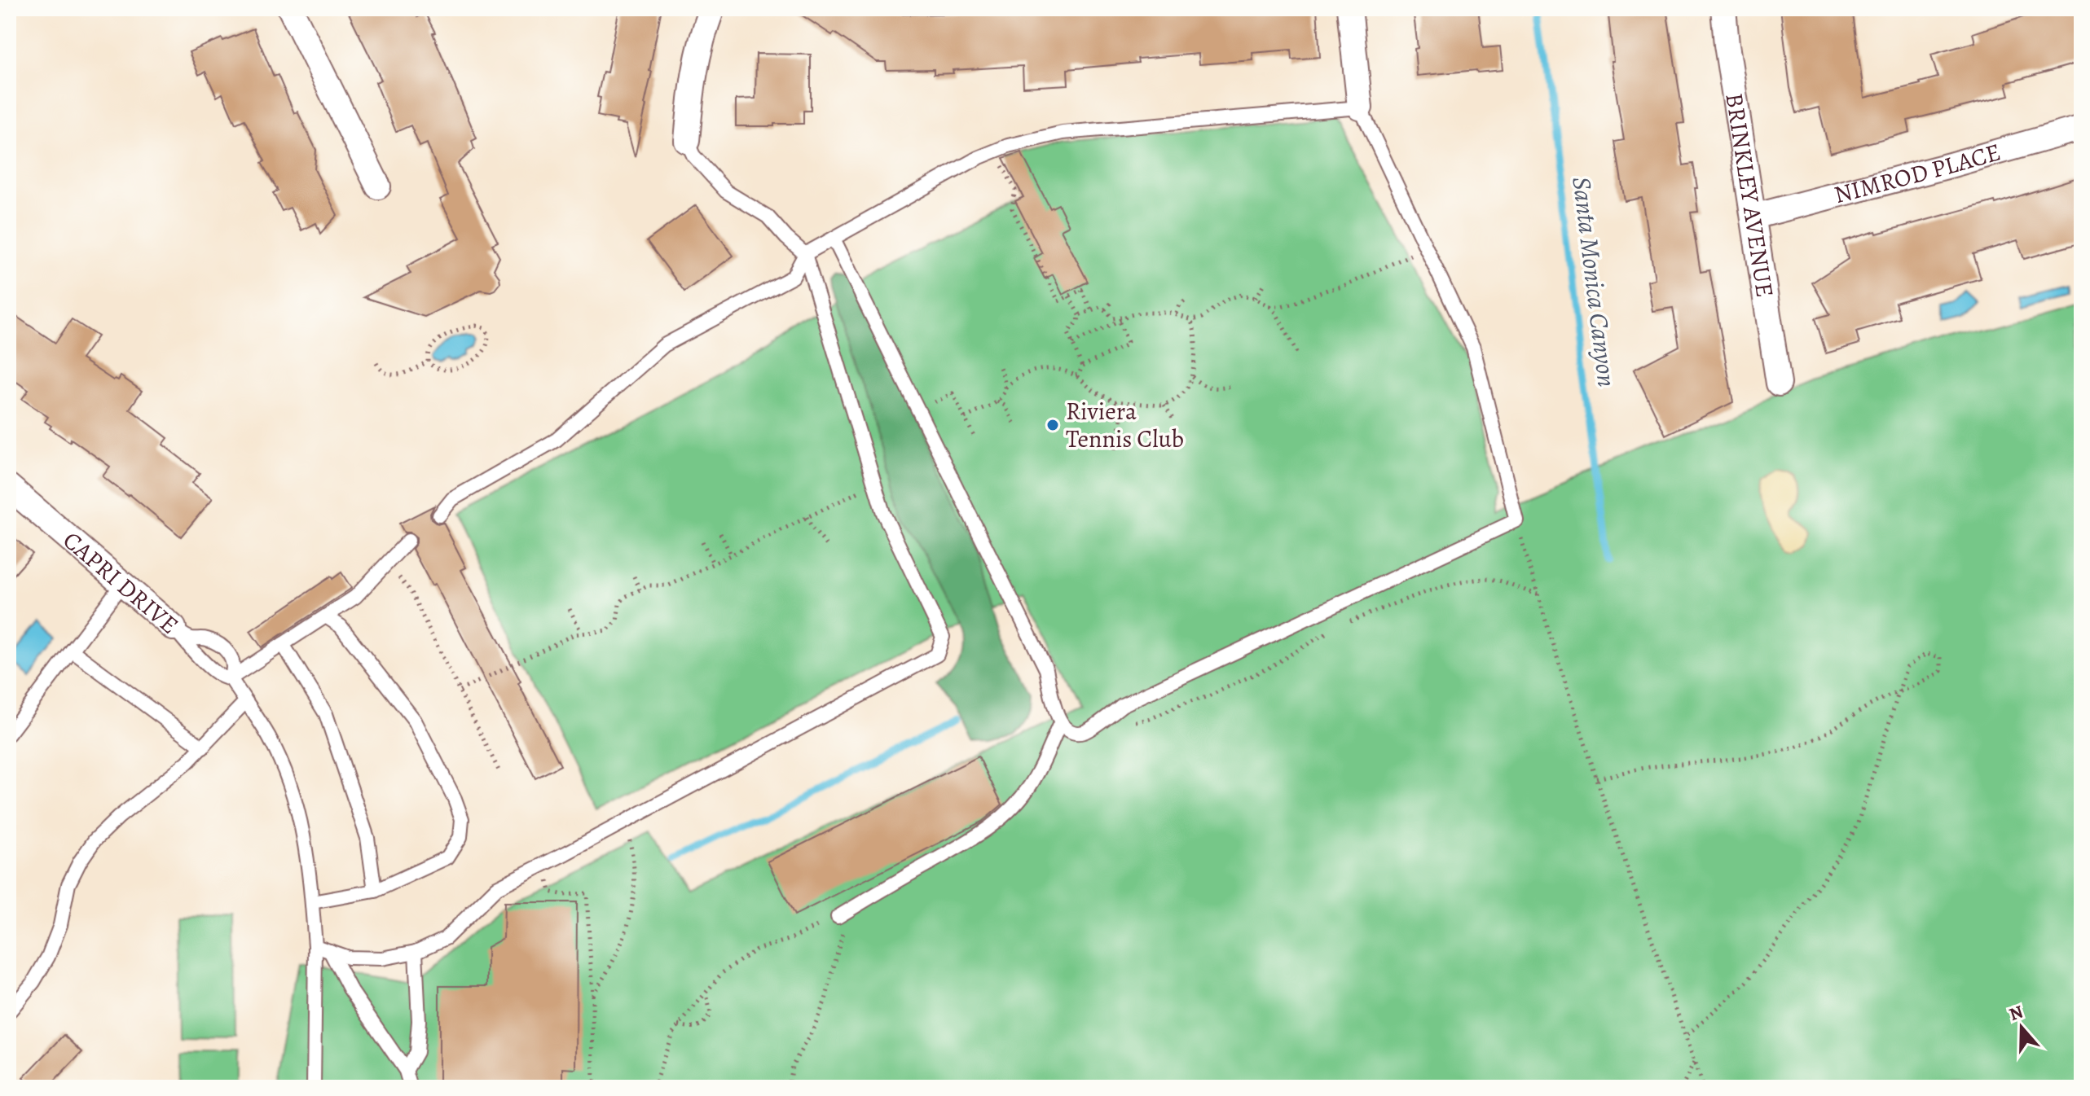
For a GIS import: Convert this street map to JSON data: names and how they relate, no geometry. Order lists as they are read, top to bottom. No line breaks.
{"streets":{"street":["NIMROD PLACE","BRINKLEY AVENUE","CAPRI DRIVE"]},"crossings":[["NIMROD PLACE","BRINKLEY AVENUE"]],"water":["Santa Monica Canyon"],"places":["Riviera Tennis Club"],"north":"top"}
